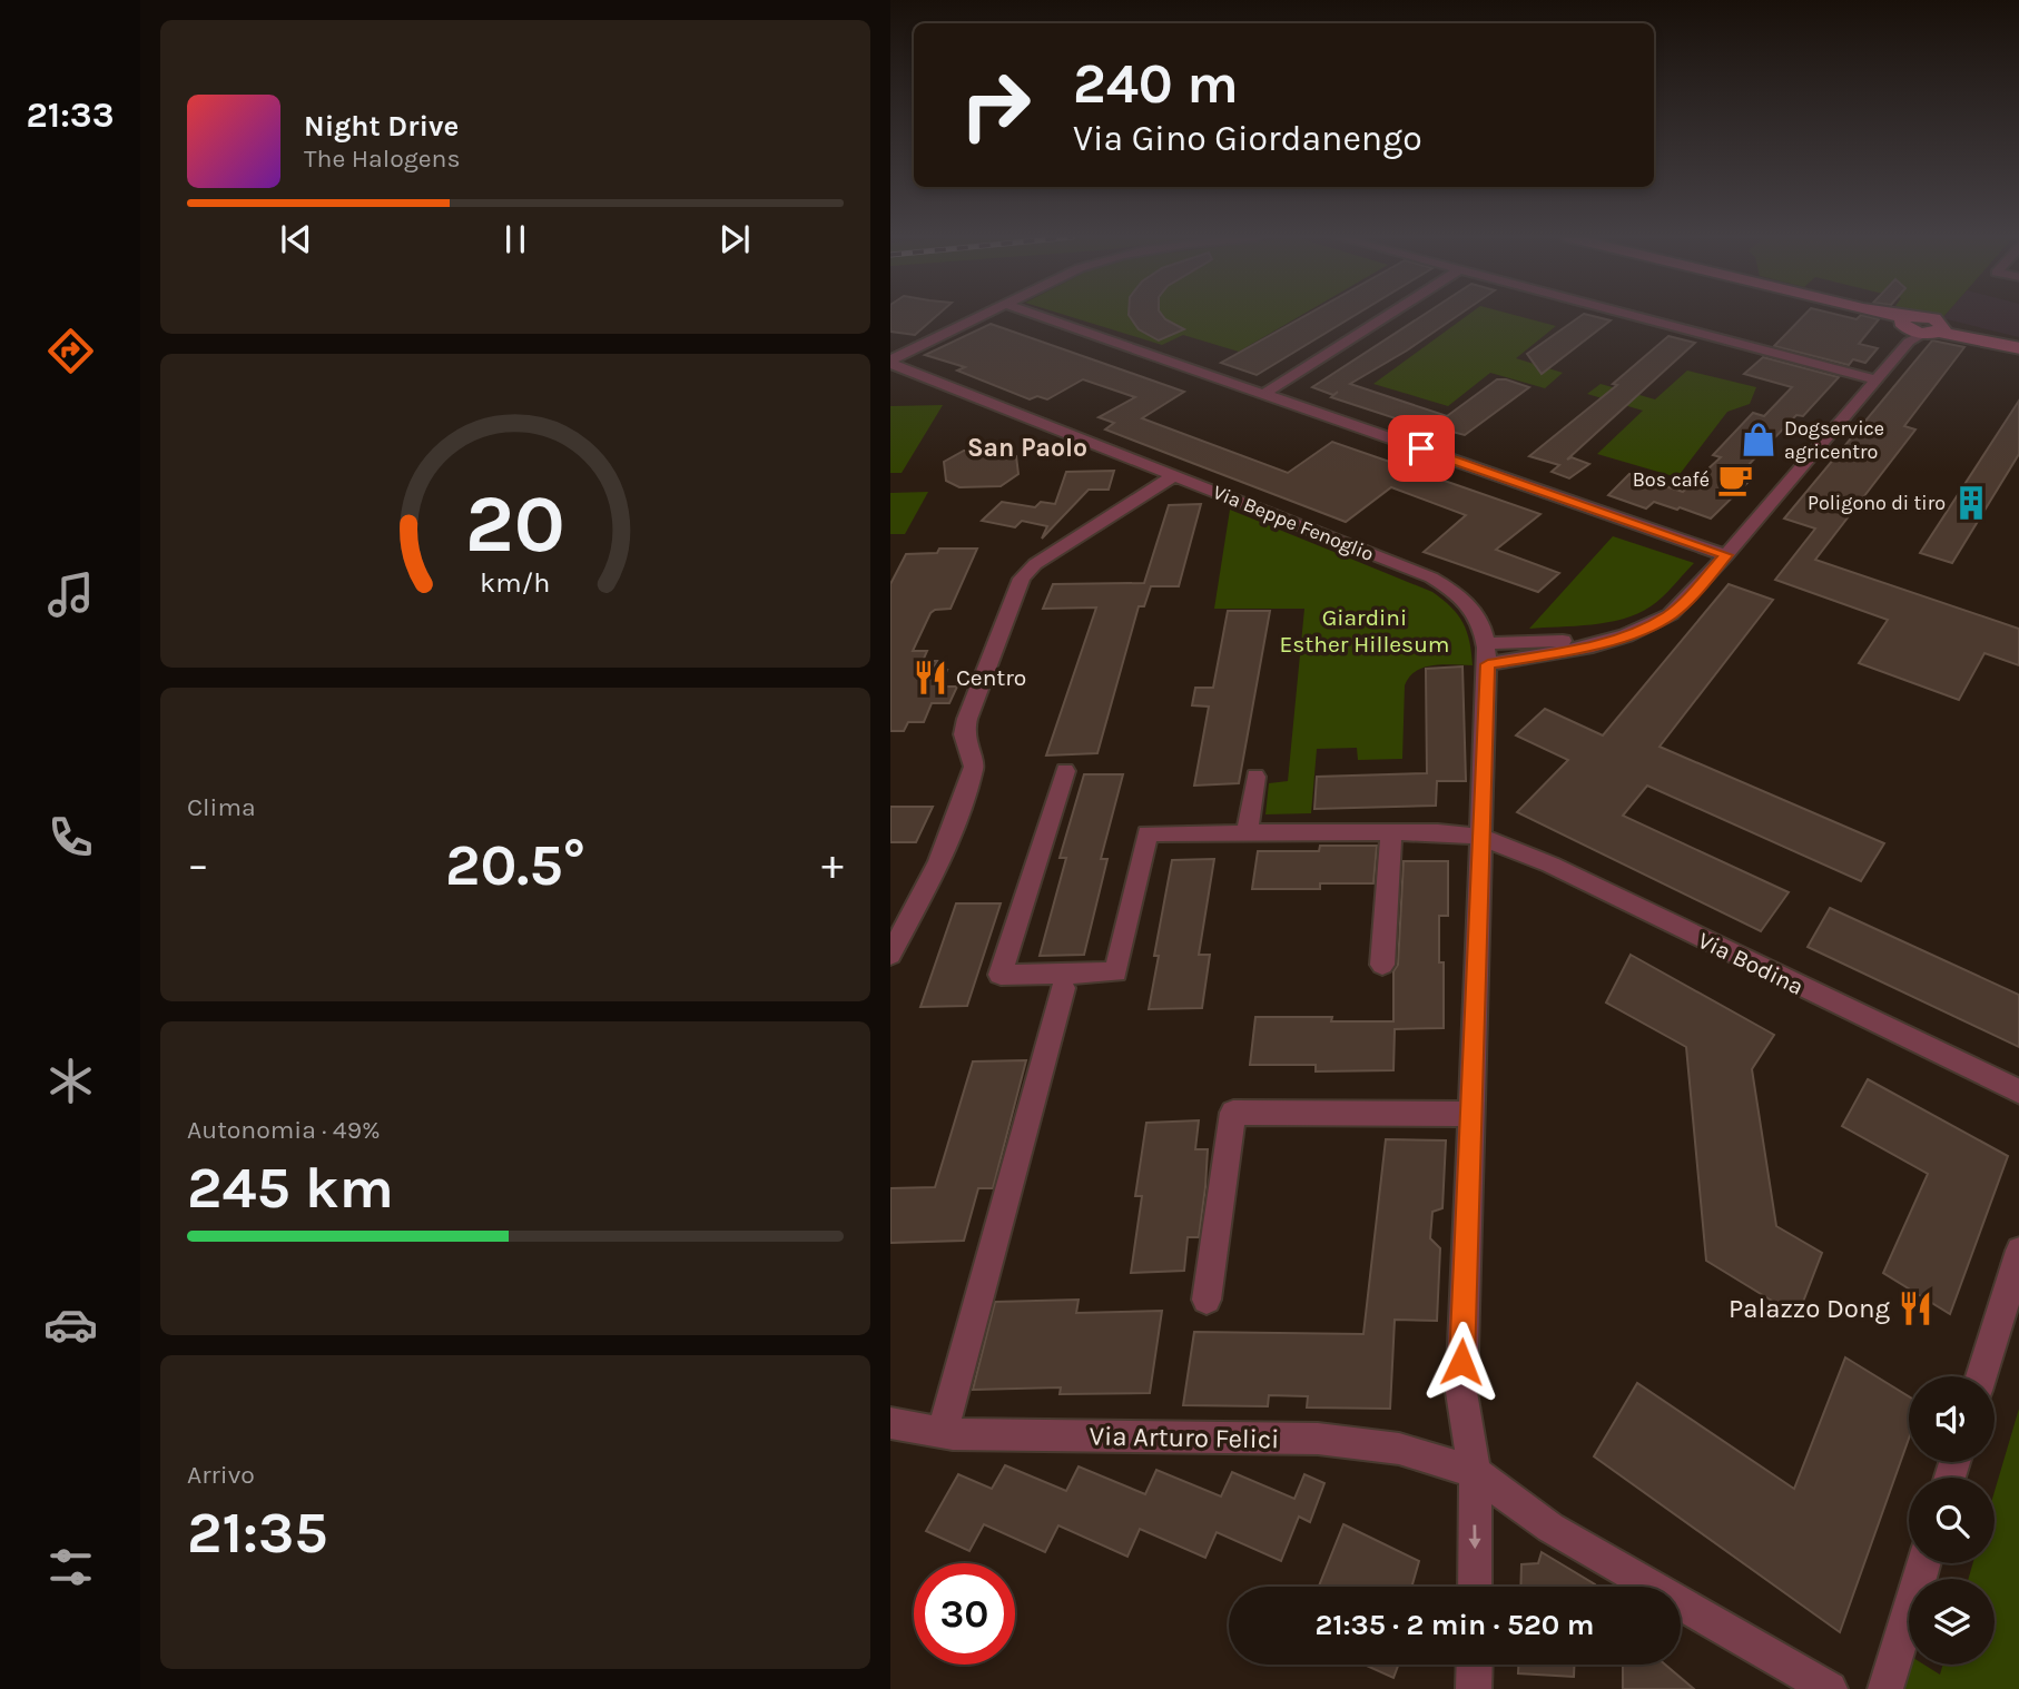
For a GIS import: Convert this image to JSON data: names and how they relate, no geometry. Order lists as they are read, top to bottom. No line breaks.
{"streets":{"street":["Via Beppe Fenoglio","Via Bodina","Via Arturo Felici"]},"crossings":[["Via Beppe Fenoglio","Via Bodina"],["Via Beppe Fenoglio","Via Arturo Felici"]],"districts":["San Paolo"],"parks":["Giardini Esther Hillesum"],"places":{"shop":["Dogservice agricentro"],"cafe":["Bos café"],"building":["Poligono di tiro"],"restaurant":["Centro","Palazzo Dong"]},"page":{"tabs":"21:33","turn":["240 m","Via Gino Giordanengo"],"song":["Night Drive","The Halogens"],"tile":["Clima",["Autonomia · 49%","245 km"],["Arrivo","21:35"]],"heat":["−","20.5°","+"],"limit":"30","trip":"21:35 · 2 min · 520 m","gauge":["20","km/h"]}}
